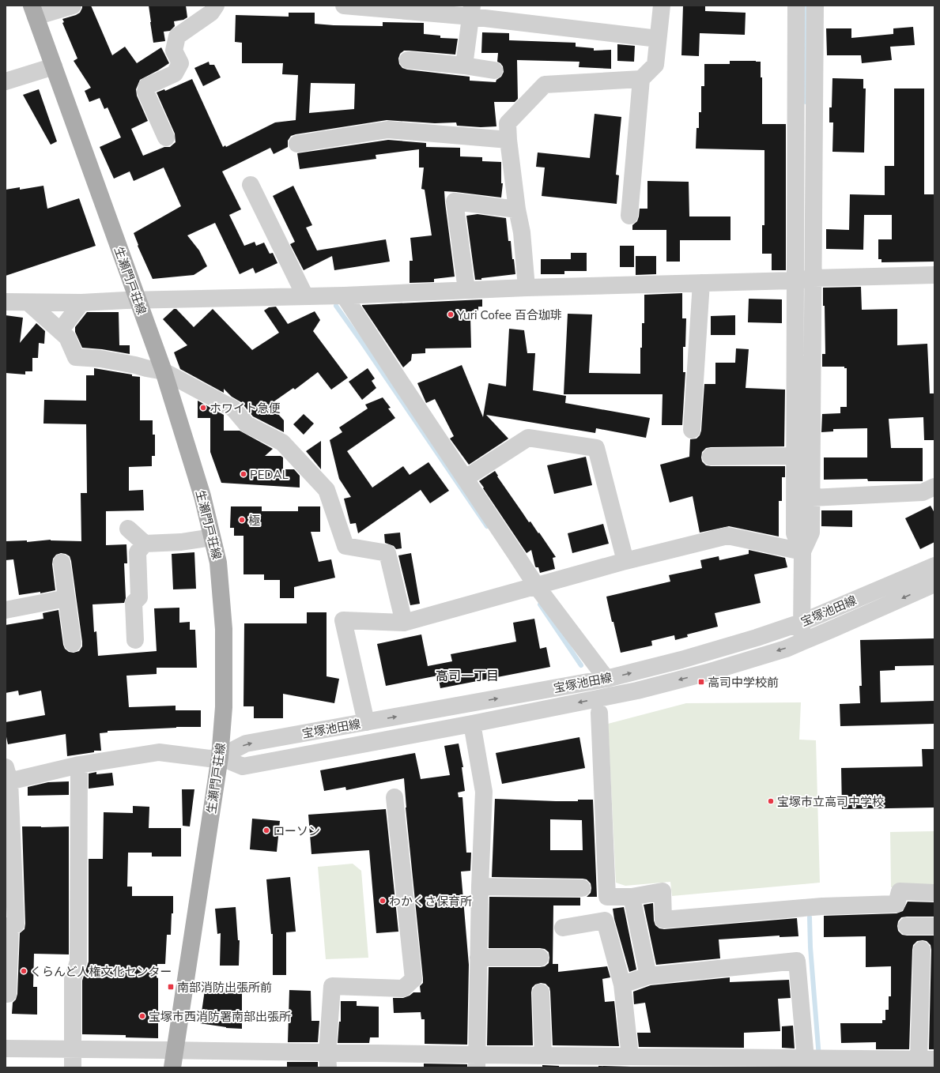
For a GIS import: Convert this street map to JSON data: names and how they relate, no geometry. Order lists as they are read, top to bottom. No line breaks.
{"streets":{"main road":["生瀬門戸荘線"],"street":["宝塚池田線"]},"crossings":[["生瀬門戸荘線","宝塚池田線"]],"districts":["高司一丁目"],"places":{"other":["Yuri Cofee 百合珈琲","ホワイト急便","PEDAL","極","宝塚市立高司中学校","ローソン","わかくさ保育所","くらんど人権文化センター","宝塚市西消防署南部出張所"],"transit":["高司中学校前","南部消防出張所前"]}}
